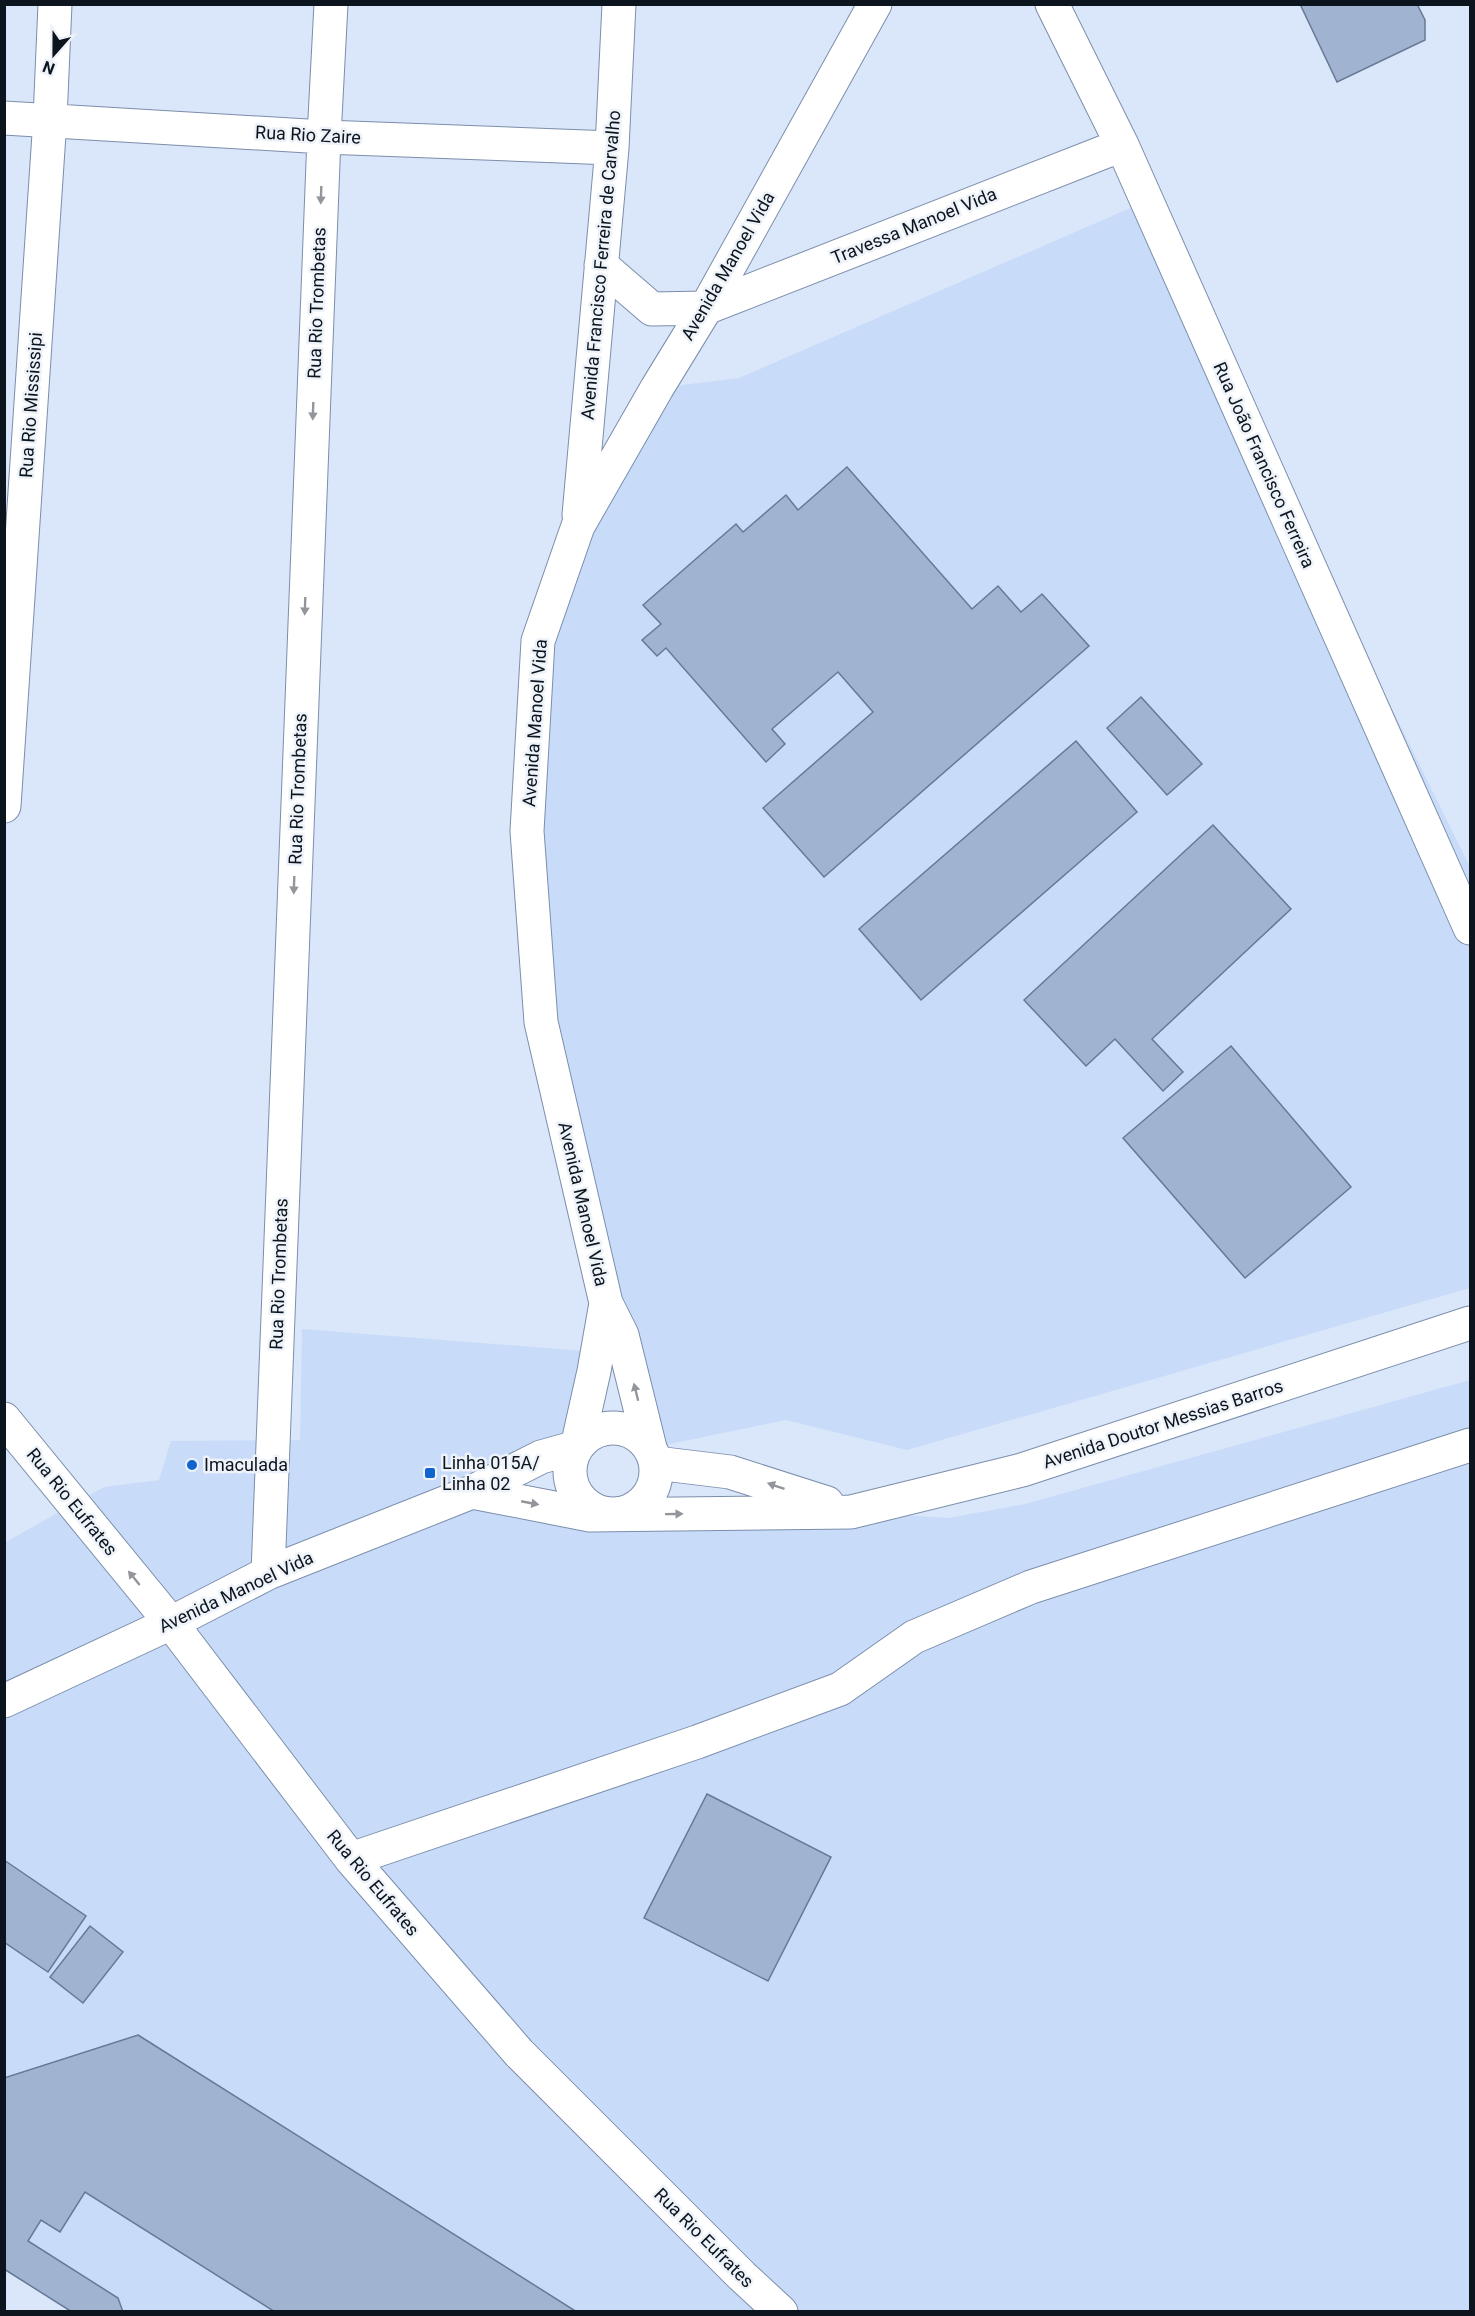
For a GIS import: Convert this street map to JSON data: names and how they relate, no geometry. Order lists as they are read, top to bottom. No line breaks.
{"streets":{"street":["Rua Rio Zaire","Travessa Manoel Vida","Avenida Francisco Ferreira de Carvalho","Avenida Manoel Vida","Rua Rio Trombetas","Rua Rio Mississipi","Rua João Francisco Ferreira","Avenida Doutor Messias Barros","Rua Rio Eufrates"]},"crossings":[["Rua Rio Zaire","Avenida Francisco Ferreira de Carvalho"],["Rua Rio Zaire","Rua Rio Trombetas"],["Rua Rio Zaire","Rua Rio Mississipi"],["Travessa Manoel Vida","Avenida Manoel Vida"],["Travessa Manoel Vida","Rua João Francisco Ferreira"],["Avenida Francisco Ferreira de Carvalho","Avenida Manoel Vida"],["Avenida Manoel Vida","Rua Rio Trombetas"],["Avenida Manoel Vida","Avenida Doutor Messias Barros"],["Avenida Manoel Vida","Rua Rio Eufrates"]],"one_way":["Rua Rio Trombetas"],"places":{"other":["Imaculada"],"transit":["Linha 015A/ Linha 02"]},"north":"bottom"}
